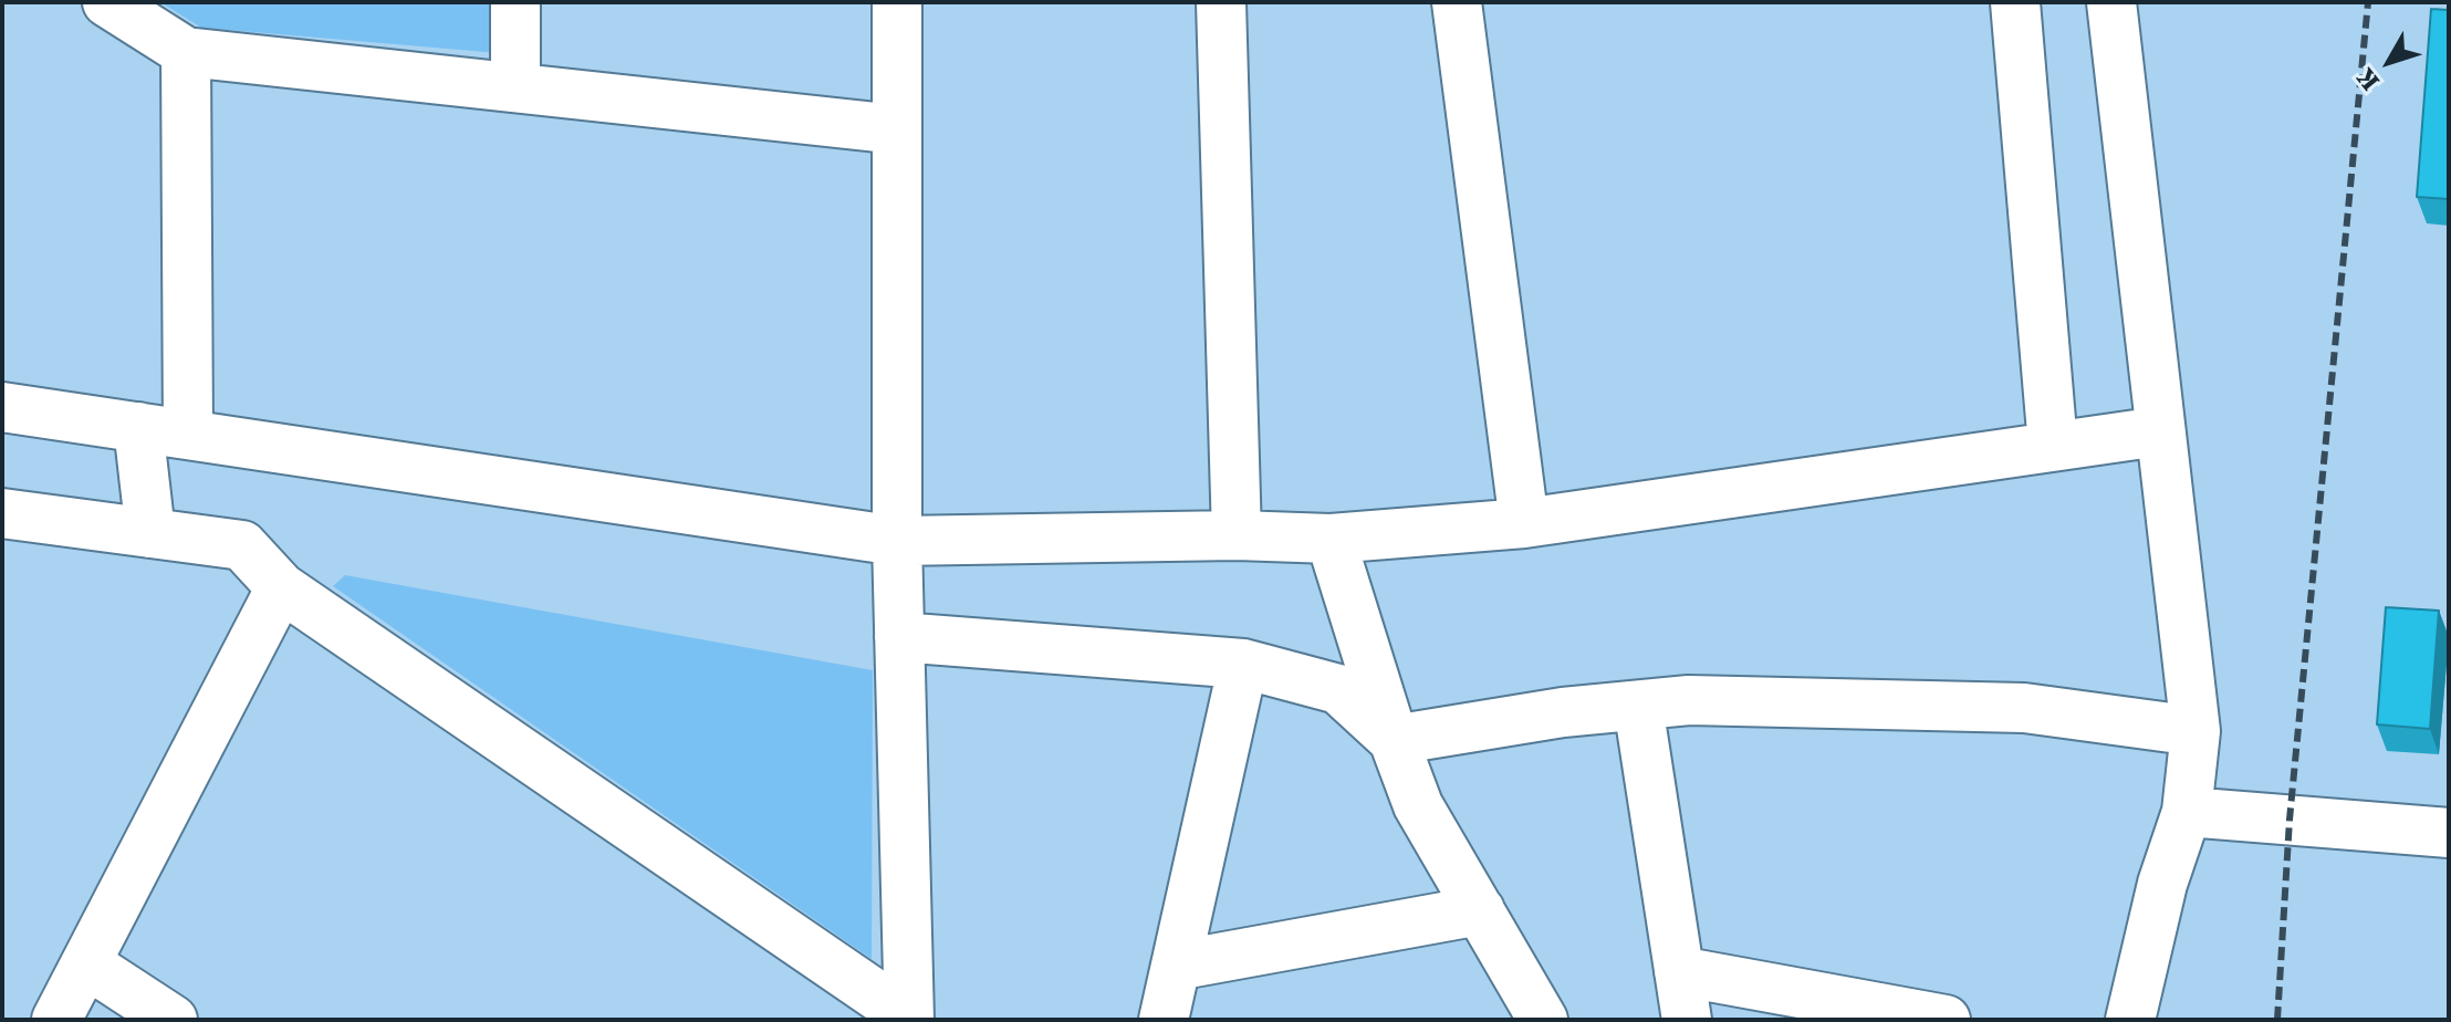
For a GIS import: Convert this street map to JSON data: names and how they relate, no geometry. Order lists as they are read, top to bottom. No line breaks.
{"north":"bottom left"}
